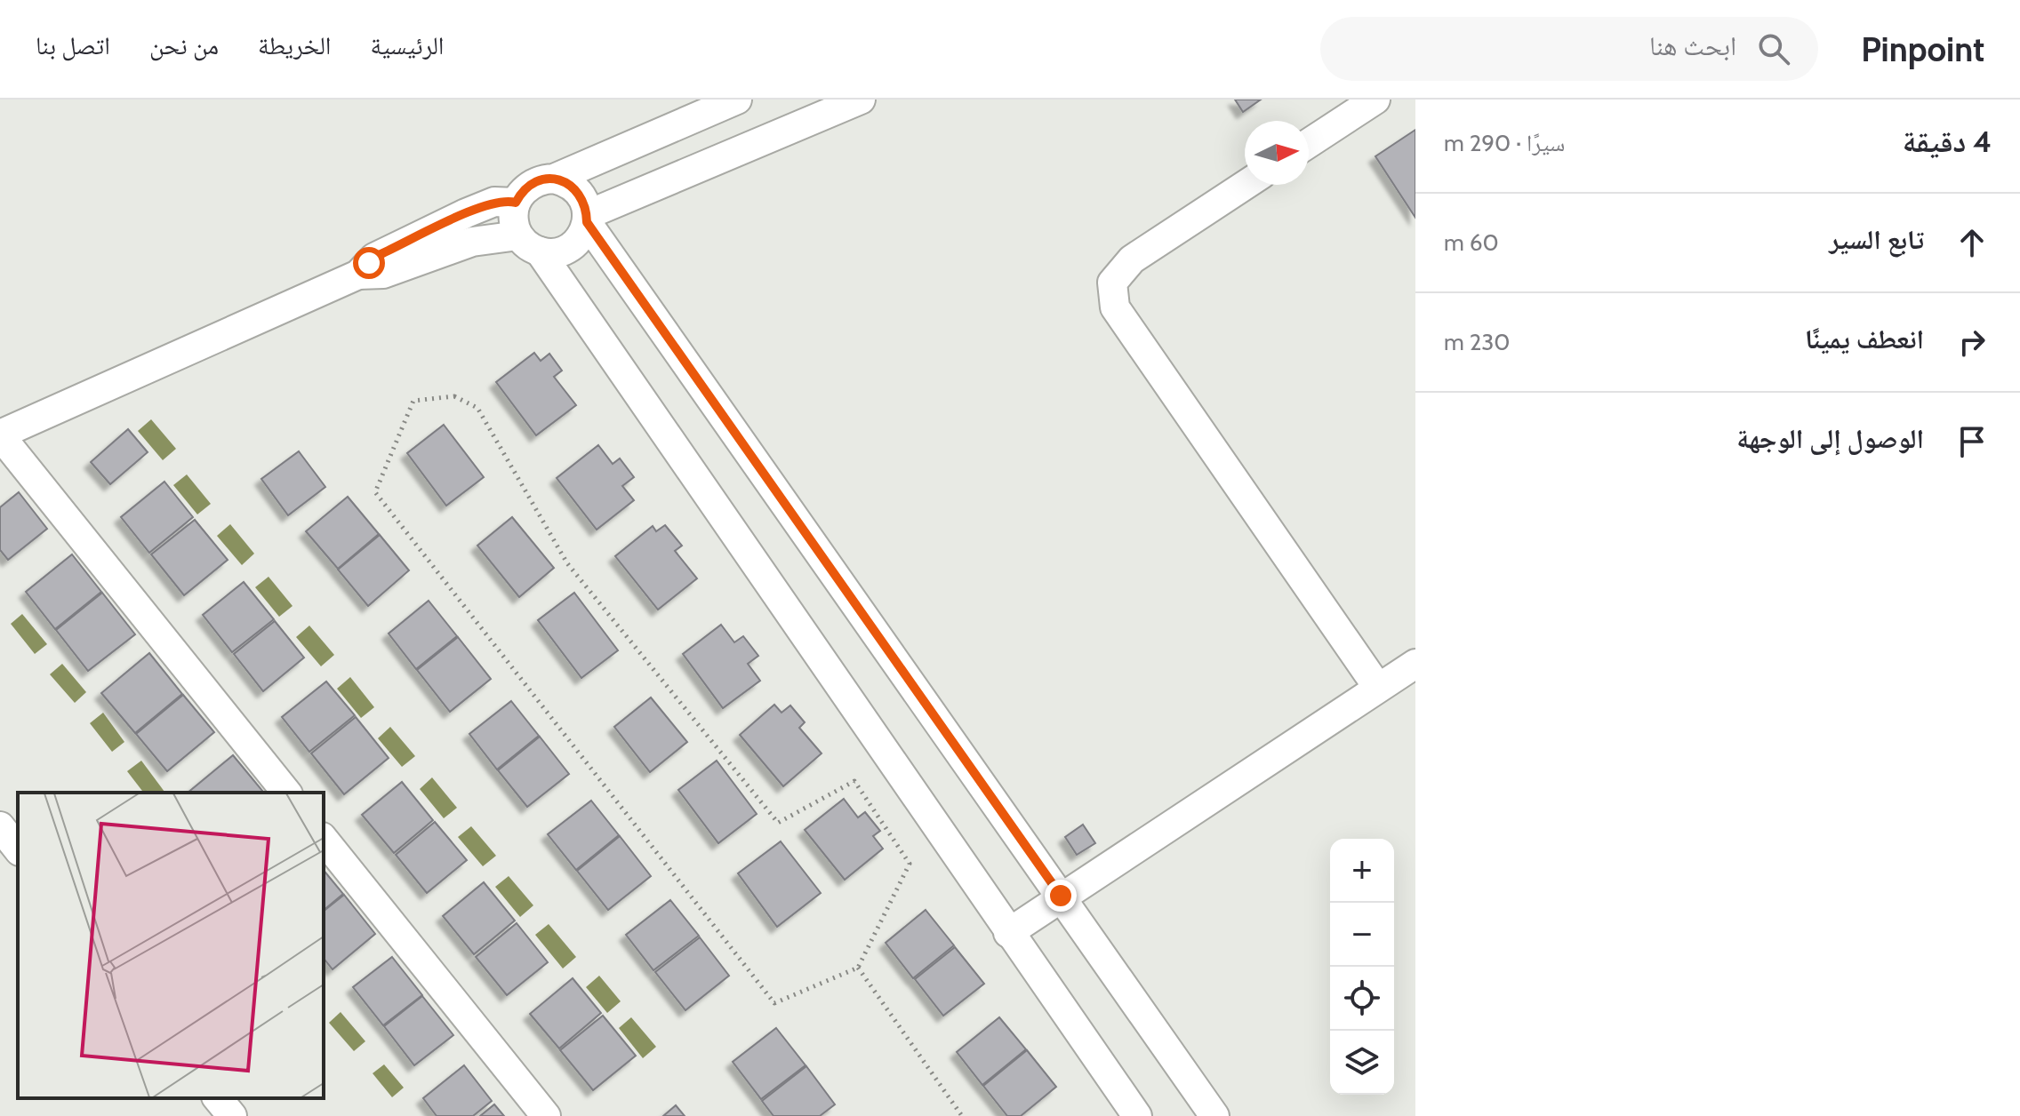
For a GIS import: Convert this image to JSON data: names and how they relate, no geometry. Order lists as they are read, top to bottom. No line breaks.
{"north":"right","page":{"header":"Pinpoint","search":"ابحث هنا","nav":["الرئيسية","الخريطة","من نحن","اتصل بنا"],"heading":["4 دقيقة","سيرًا · 290 m"],"list":[["تابع السير","60 m"],["انعطف يمينًا","230 m"],"الوصول إلى الوجهة"],"map_buttons":["+","−"]}}
